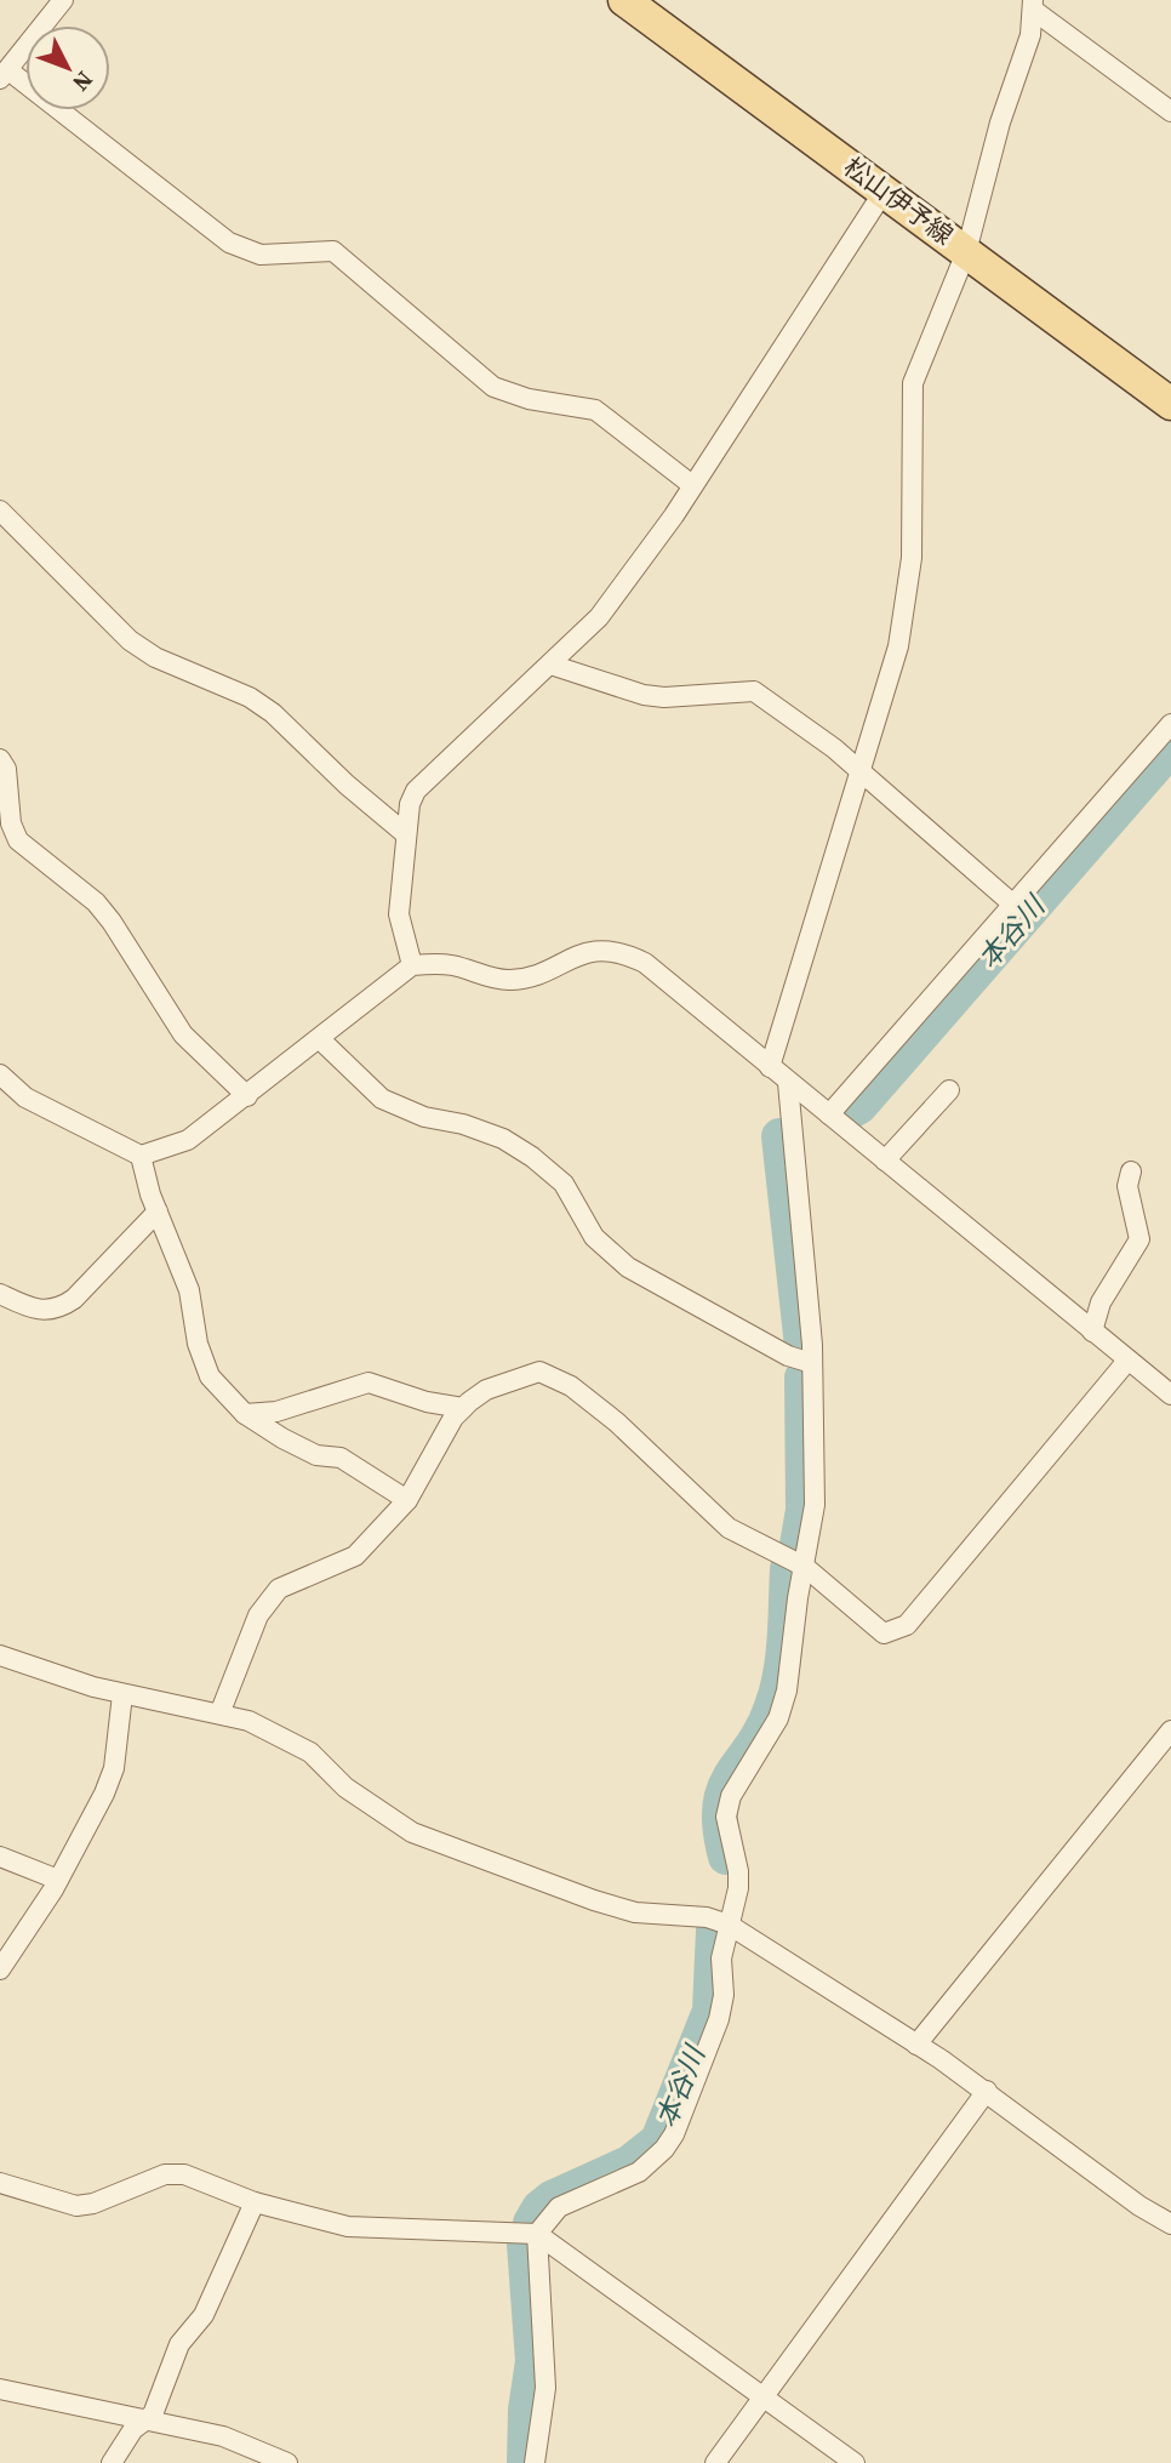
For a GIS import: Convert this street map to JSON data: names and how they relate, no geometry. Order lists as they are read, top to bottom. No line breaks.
{"streets":{"main road":["松山伊予線"]},"water":["本谷川"],"north":"bottom right"}
